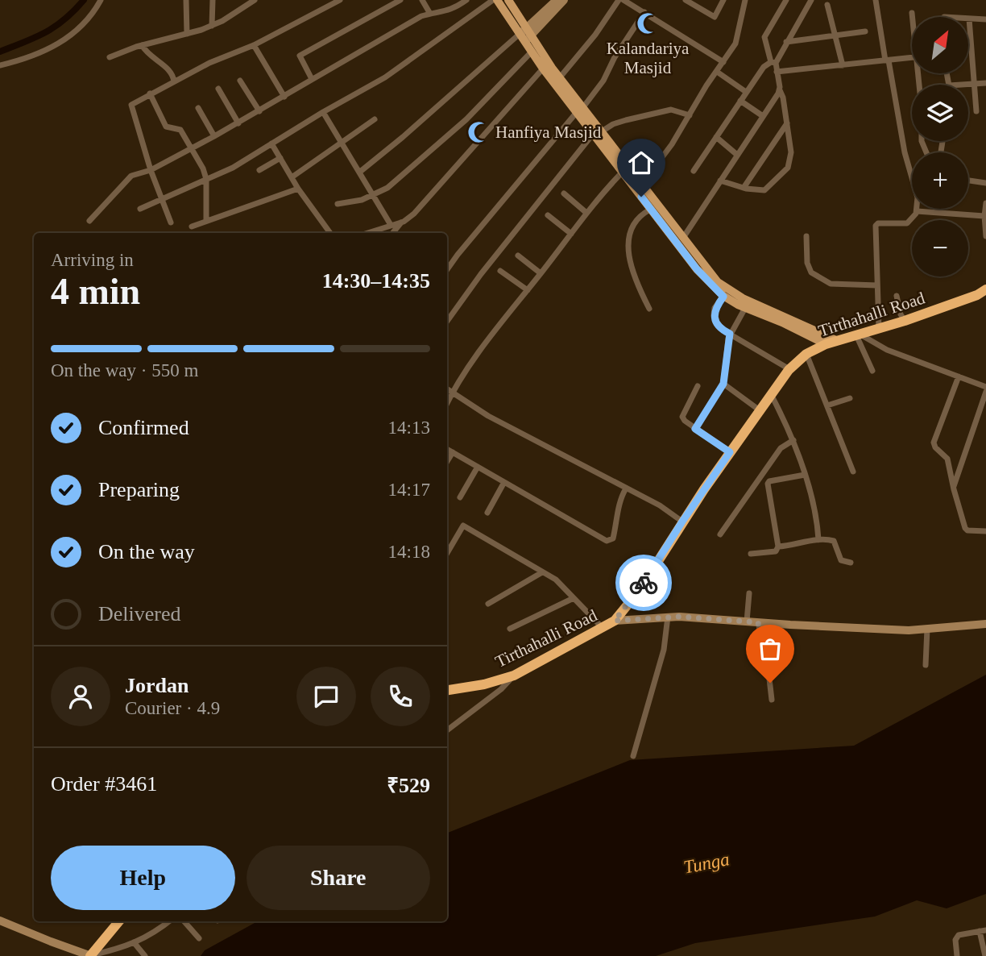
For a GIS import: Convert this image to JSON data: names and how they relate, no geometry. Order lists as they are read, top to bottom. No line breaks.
{"streets":{"highway":["Tirthahalli Road"]},"water":["Tunga"],"places":{"mosque":["Kalandariya Masjid","Hanfiya Masjid"]},"north":"top right","page":{"map_buttons":["+","−"],"heading":["4 min","Arriving in","14:30–14:35"],"panel":["Jordan","Courier · 4.9","Order #3461","₹529"],"bar":"On the way · 550 m","list":[["Confirmed","14:13"],["Preparing","14:17"],["On the way","14:18"],"Delivered"],"buttons":["Help","Share"]}}
